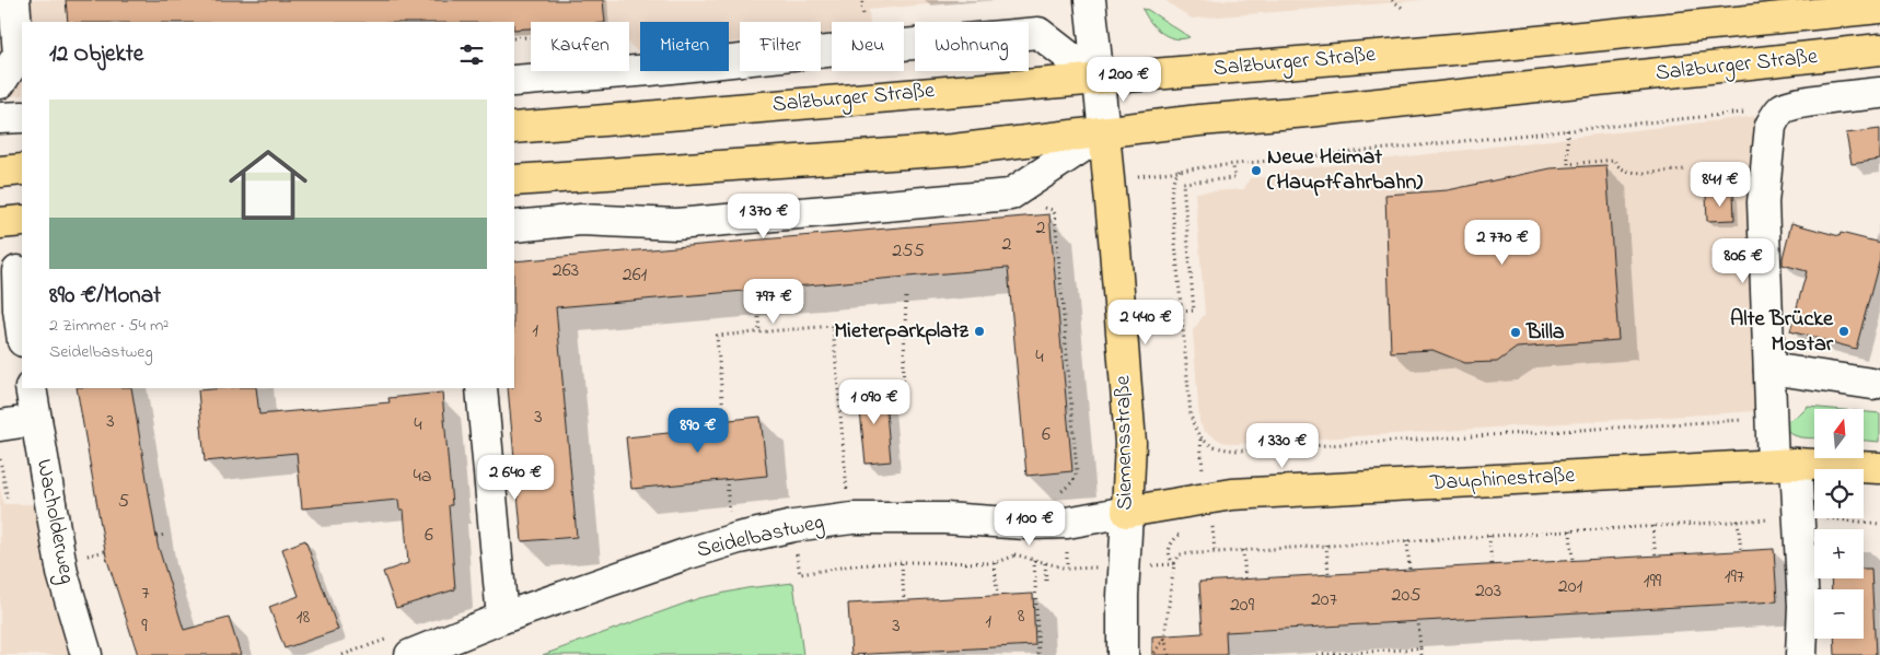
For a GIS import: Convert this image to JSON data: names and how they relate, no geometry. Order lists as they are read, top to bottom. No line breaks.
{"streets":{"main road":["Salzburger Straße","Siemensstraße","Dauphinestraße"],"street":["Wacholderweg","Seidelbastweg"]},"crossings":[["Salzburger Straße","Siemensstraße"],["Siemensstraße","Dauphinestraße"],["Siemensstraße","Seidelbastweg"],["Dauphinestraße","Seidelbastweg"]],"places":["Neue Heimat (Hauptfahrbahn)","Mieterparkplatz","Alte Brücke Mostar","Billa"],"house_numbers":["2","2","255","263","261","1","4","3","3","4","6","4a","5","6","197","199","201","203","7","205","207","209","8","18","1","9","3"],"north":"top","page":{"chip":["Kaufen","Mieten","Filter","Neu","Wohnung"],"heading":"12 Objekte","price":["1 200 €","841 €","1 370 €","2 770 €","806 €","797 €","2 440 €","1 090 €","890 €","1 330 €","2 640 €","1 100 €"],"list":[{"name":"890 €/Monat","note":"2 Zimmer · 54 m² · Seidelbastweg"}],"map_buttons":["+","−"]}}
